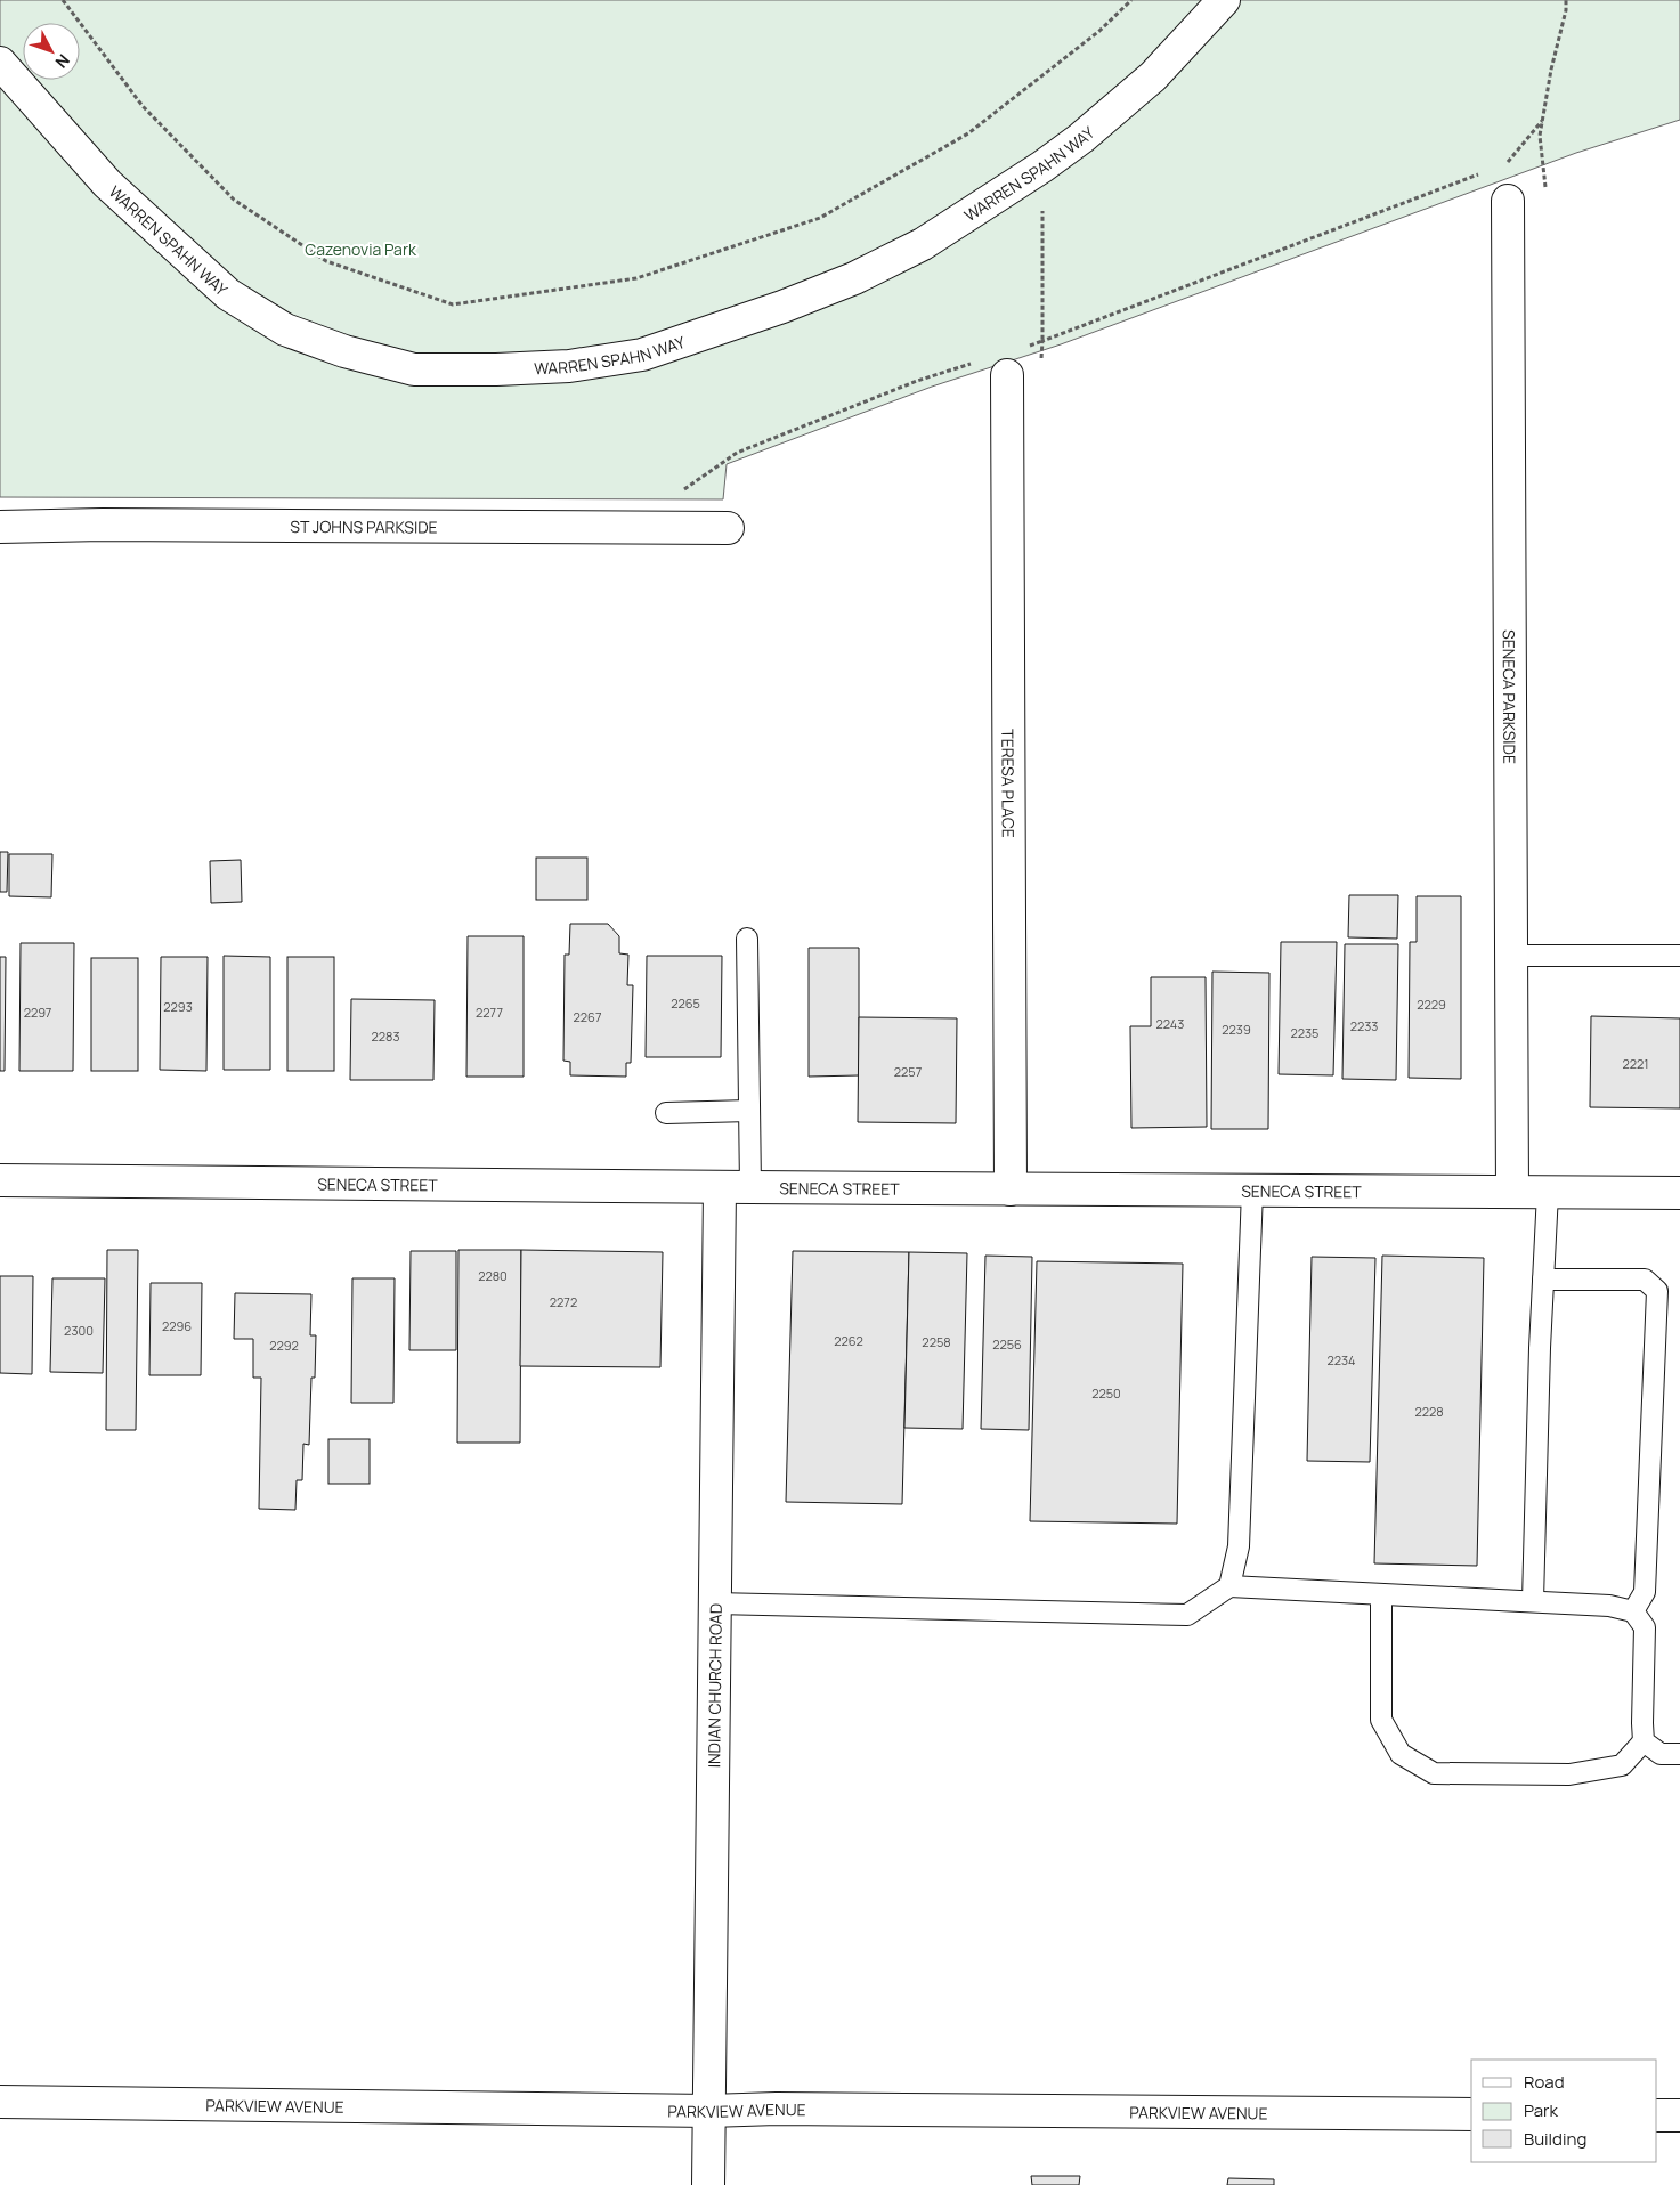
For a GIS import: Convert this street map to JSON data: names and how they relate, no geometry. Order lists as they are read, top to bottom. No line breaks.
{"streets":{"street":["WARREN SPAHN WAY","ST JOHNS PARKSIDE","SENECA PARKSIDE","TERESA PLACE","SENECA STREET","INDIAN CHURCH ROAD","PARKVIEW AVENUE"]},"crossings":[["SENECA PARKSIDE","SENECA STREET"],["TERESA PLACE","SENECA STREET"],["SENECA STREET","INDIAN CHURCH ROAD"],["INDIAN CHURCH ROAD","PARKVIEW AVENUE"]],"parks":["Cazenovia Park"],"house_numbers":["2265","2229","2293","2297","2277","2267","2243","2233","2239","2235","2283","2221","2257","2280","2272","2296","2300","2262","2258","2256","2292","2234","2250","2228"],"legend":["Road","Park","Building"],"north":"bottom right"}
